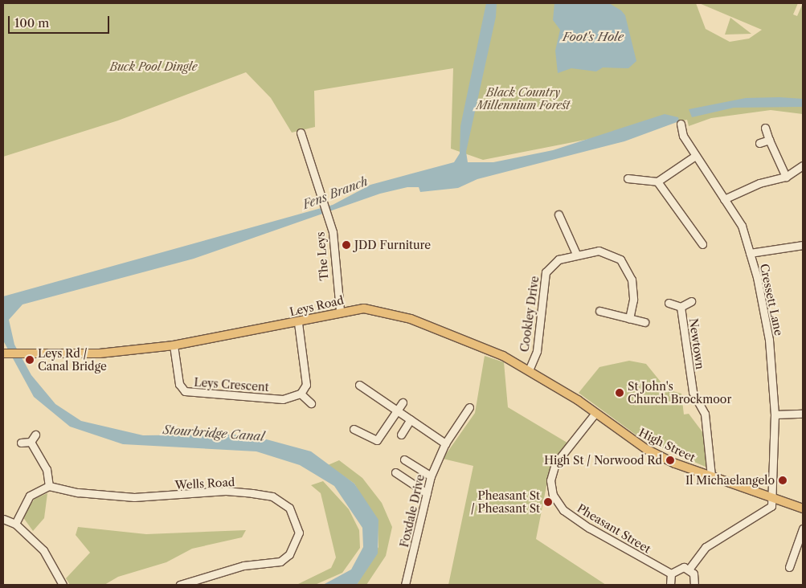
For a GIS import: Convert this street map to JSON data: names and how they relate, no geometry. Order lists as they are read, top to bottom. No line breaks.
{"streets":{"main road":["Leys Road","High Street"],"street":["The Leys","Cressett Lane","Cookley Drive","Newtown","Leys Crescent","Wells Road","Foxdale Drive","Pheasant Street"]},"crossings":[["The Leys","Leys Road"],["Cressett Lane","High Street"],["Leys Road","Cookley Drive"],["Leys Road","Leys Crescent"],["Leys Road","High Street"],["Leys Road","Pheasant Street"],["Newtown","High Street"],["High Street","Pheasant Street"]],"water":["Foot's Hole","Fens Branch","Stourbridge Canal"],"parks":["Buck Pool Dingle","Black Country Millennium Forest"],"places":["JDD Furniture","Leys Rd / Canal Bridge","St John's Church Brockmoor","High St / Norwood Rd","Il Michaelangelo","Pheasant St / Pheasant St"],"scale_bar":"100 m"}
